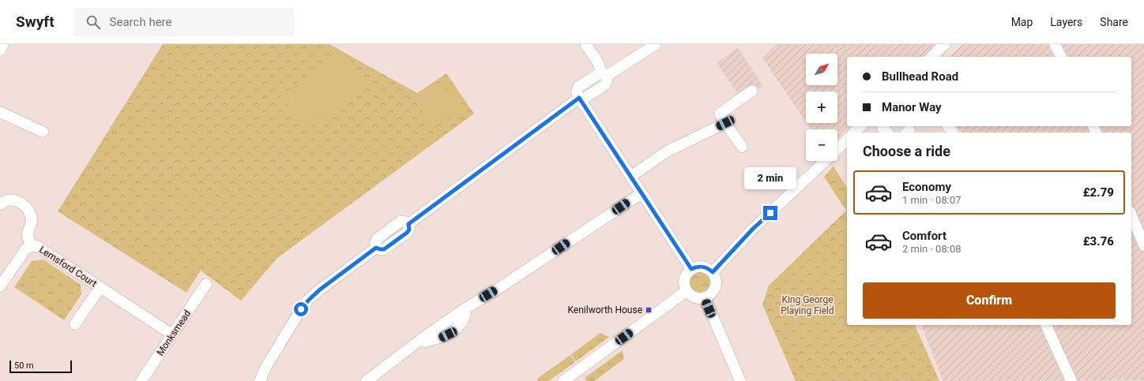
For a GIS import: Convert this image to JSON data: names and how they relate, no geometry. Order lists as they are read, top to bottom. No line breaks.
{"streets":{"street":["Lemsford Court","Monksmead"]},"crossings":[["Lemsford Court","Monksmead"]],"parks":["King George Playing Field"],"places":{"transit":["Kenilworth House"]},"scale_bar":"50 m","north":"top right","page":{"header":"Swyft","search":"Search here","nav":["Map","Layers","Share"],"map_buttons":["+","−"],"banner":["Bullhead Road","Manor Way"],"heading":"Choose a ride","bubble":"2 min","list":[{"name":"Economy","note":"1 min · 08:07","value":"£2.79"},{"name":"Comfort","note":"2 min · 08:08","value":"£3.76"}],"buttons":"Confirm","scale":"50 m"}}
